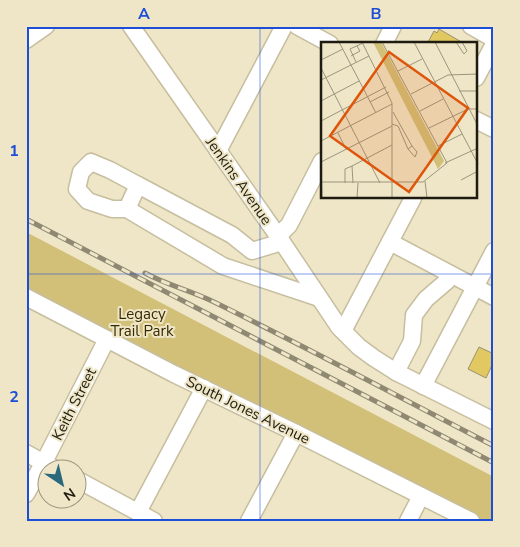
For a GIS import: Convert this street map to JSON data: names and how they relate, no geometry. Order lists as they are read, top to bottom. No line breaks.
{"streets":{"street":["Jenkins Avenue","Keith Street","South Jones Avenue"]},"crossings":[["Keith Street","South Jones Avenue"]],"parks":["Legacy Trail Park"],"north":"bottom right","grid":{"columns":["A","B"],"rows":["1","2"]}}
